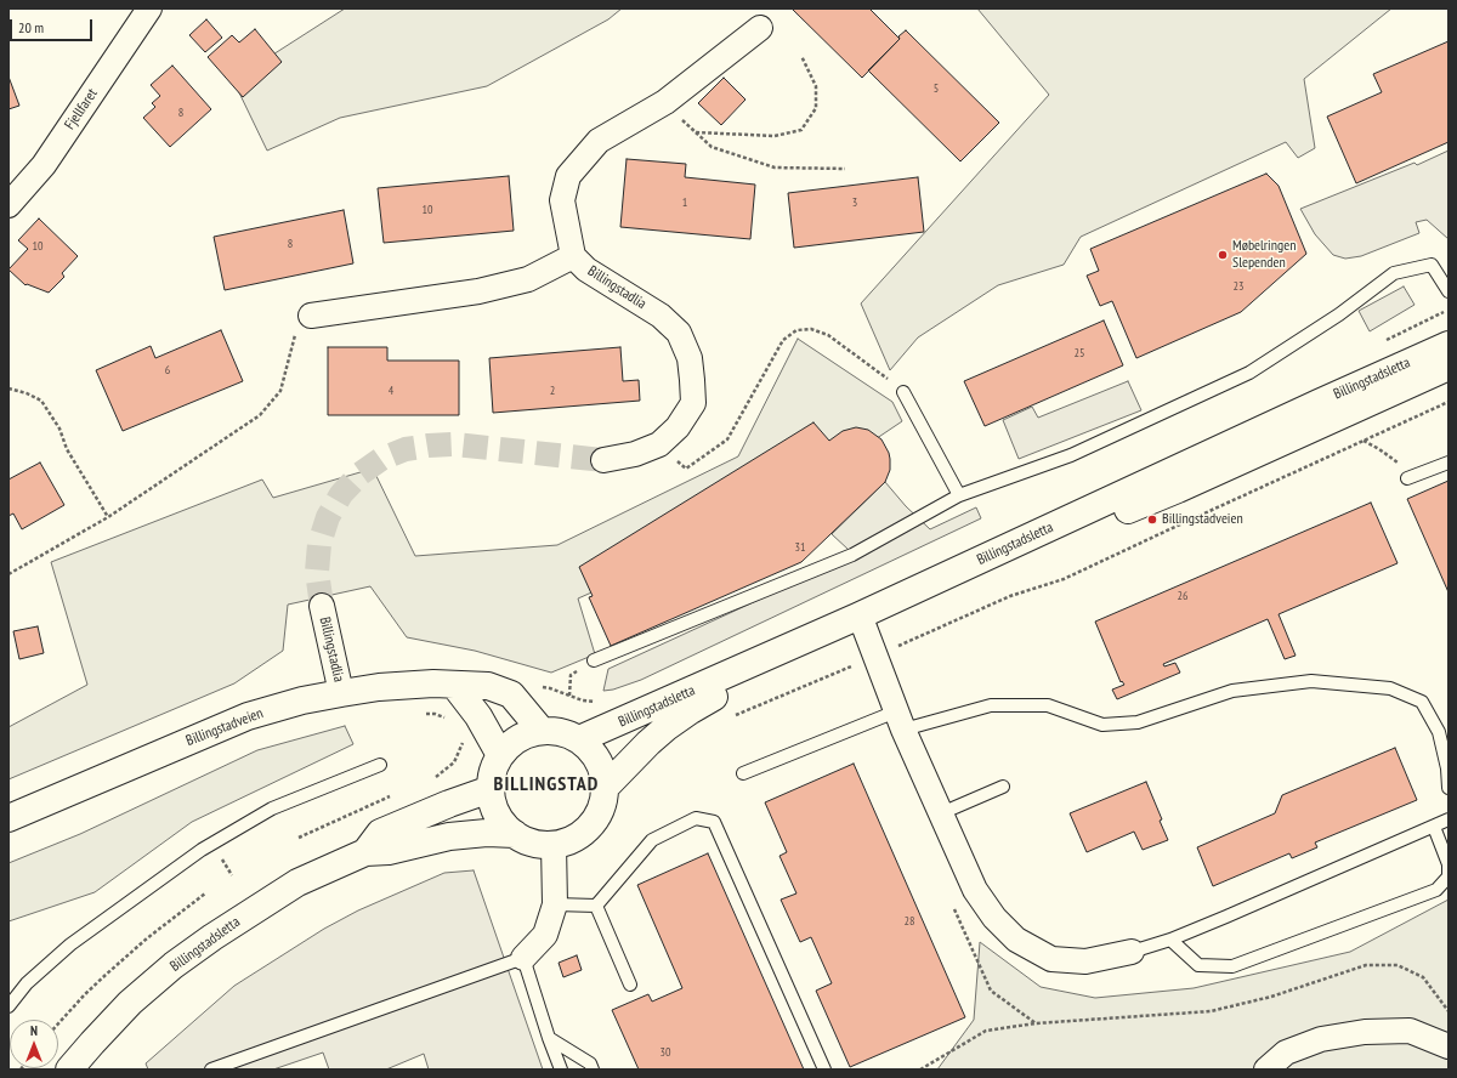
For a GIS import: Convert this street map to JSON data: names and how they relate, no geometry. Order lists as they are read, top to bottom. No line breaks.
{"streets":{"main road":["Billingstadsletta","Billingstadveien"],"street":["Fjellfaret","Billingstadlia"]},"crossings":[["Billingstadlia","Billingstadveien"],["Billingstadsletta","Billingstadveien"]],"districts":["BILLINGSTAD"],"places":["Møbelringen Slependen","Billingstadveien"],"house_numbers":["5","8","1","3","10","8","10","23","25","6","4","2","31","26","28","30"],"scale_bar":"20 m","north":"top"}
